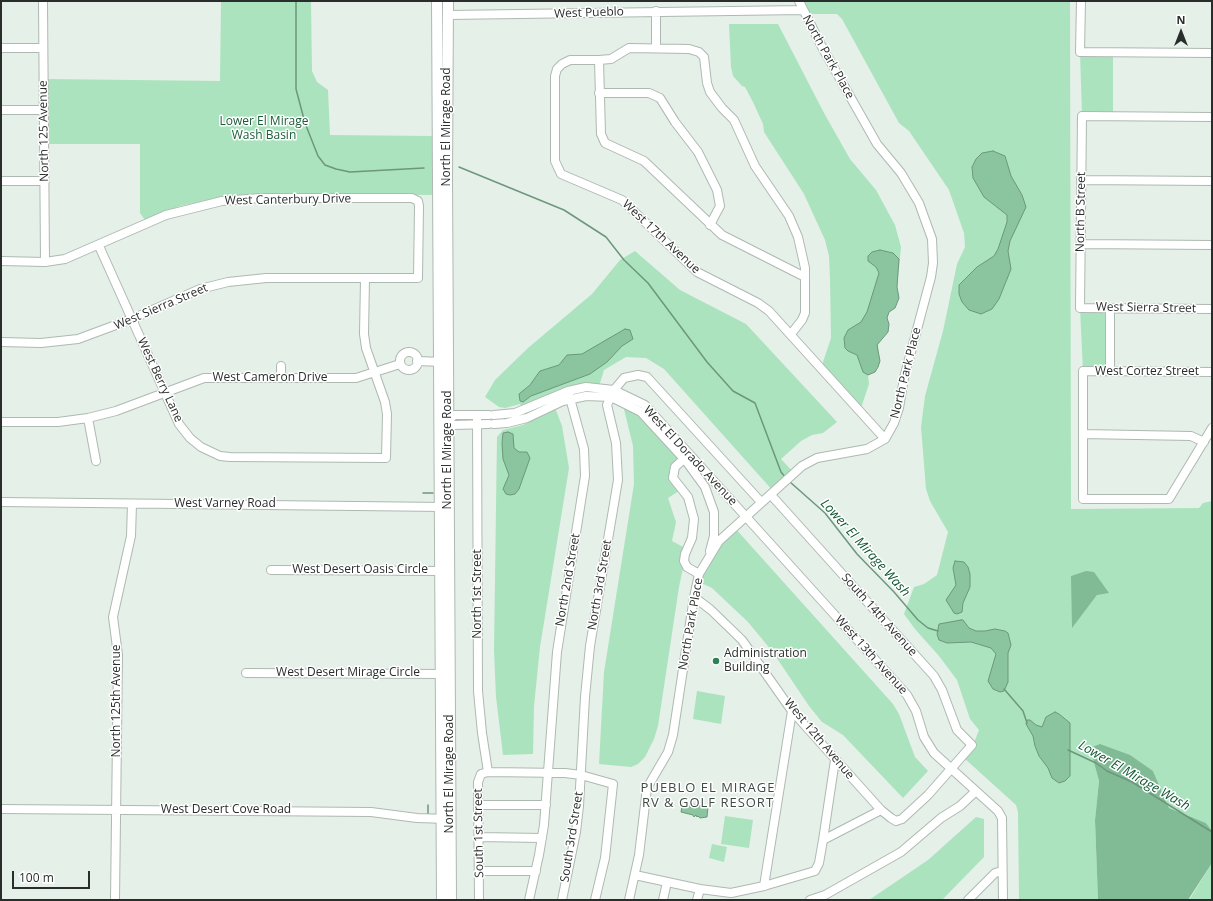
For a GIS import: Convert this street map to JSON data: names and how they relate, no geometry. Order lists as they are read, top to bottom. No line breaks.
{"streets":{"main road":["North El Mirage Road"],"street":["West Pueblo","North Park Place","North 125 Avenue","West Canterbury Drive","North B Street","West 17th Avenue","West Sierra Street","West Cortez Street","West Cameron Drive","West Berry Lane","West El Dorado Avenue","West Varney Road","West Desert Oasis Circle","North 2nd Street","North 3rd Street","North 1st Street","South 14th Avenue","West 13th Avenue","West Desert Mirage Circle","North 125th Avenue","West 12th Avenue","West Desert Cove Road","South 1st Street","South 3rd Street"]},"crossings":[["West Pueblo","North Park Place"],["West Pueblo","North El Mirage Road"],["North Park Place","West 17th Avenue"],["North Park Place","West El Dorado Avenue"],["North Park Place","South 14th Avenue"],["North Park Place","West 13th Avenue"],["North Park Place","West 12th Avenue"],["North El Mirage Road","West Cameron Drive"],["North El Mirage Road","West El Dorado Avenue"],["North El Mirage Road","West Varney Road"],["North El Mirage Road","West Desert Oasis Circle"],["North El Mirage Road","West Desert Mirage Circle"],["North El Mirage Road","West Desert Cove Road"],["North 125 Avenue","West Canterbury Drive"],["West Canterbury Drive","West Sierra Street"],["West Canterbury Drive","West Berry Lane"],["North B Street","West Sierra Street"],["West Sierra Street","West Berry Lane"],["West Cameron Drive","West Berry Lane"],["West El Dorado Avenue","North 2nd Street"],["West El Dorado Avenue","North 3rd Street"],["West El Dorado Avenue","North 1st Street"],["West El Dorado Avenue","West 13th Avenue"],["West Varney Road","North 125th Avenue"],["North 3rd Street","South 3rd Street"],["North 1st Street","South 1st Street"],["South 14th Avenue","West 13th Avenue"],["South 14th Avenue","West 12th Avenue"],["West 13th Avenue","West 12th Avenue"],["North 125th Avenue","West Desert Cove Road"]],"districts":["PUEBLO EL MIRAGE RV & GOLF RESORT"],"water":["Lower El Mirage Wash"],"parks":["Lower El Mirage Wash Basin"],"places":["Administration Building"],"scale_bar":"100 m","north":"top"}
